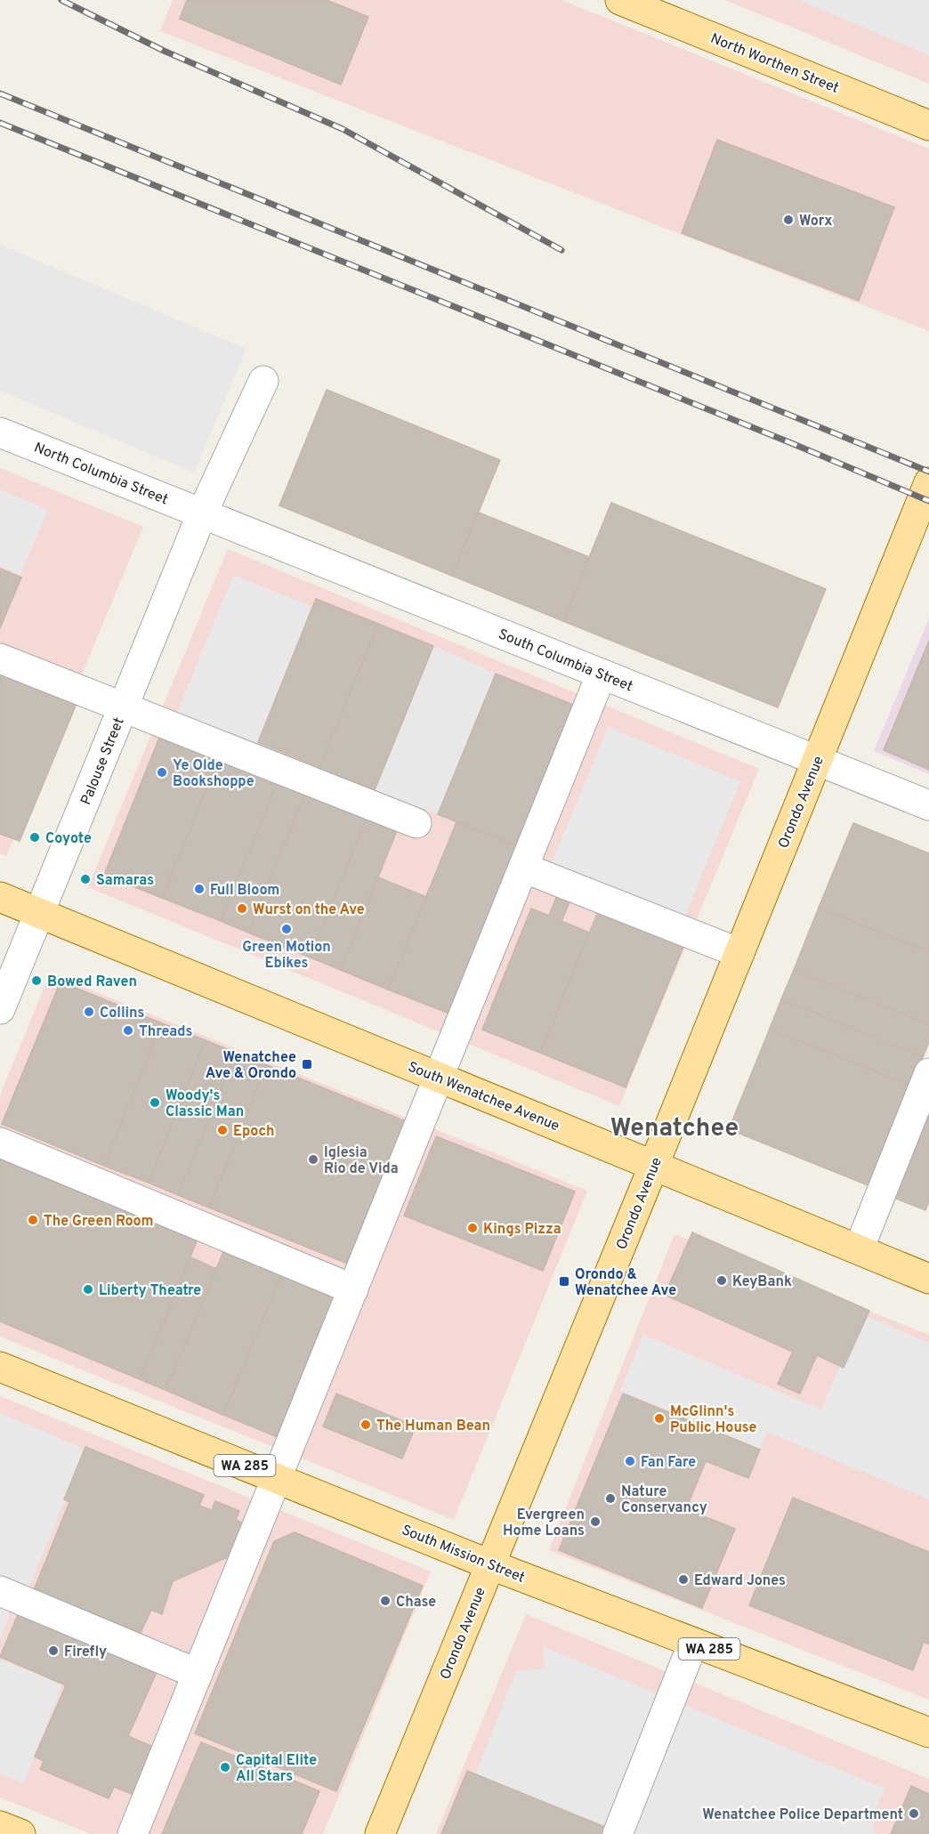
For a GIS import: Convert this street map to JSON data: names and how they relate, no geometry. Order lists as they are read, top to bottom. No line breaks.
{"streets":{"main road":["North Worthen Street","Orondo Avenue","South Wenatchee Avenue","WA 285","South Mission Street"],"street":["North Columbia Street","South Columbia Street","Palouse Street"]},"crossings":[["North Columbia Street","South Columbia Street"],["North Columbia Street","Palouse Street"],["South Columbia Street","Palouse Street"],["South Columbia Street","Orondo Avenue"],["Palouse Street","South Wenatchee Avenue"],["Orondo Avenue","South Wenatchee Avenue"],["Orondo Avenue","South Mission Street"]],"districts":["Wenatchee"],"places":{"other":["Worx","Ye Olde Bookshoppe","Coyote","Samaras","Full Bloom","Wurst on the Ave","Green Motion Ebikes","Bowed Raven","Collins","Threads","Woody's Classic Man","Epoch","Iglesia Rio de Vida","The Green Room","Kings Pizza","KeyBank","Liberty Theatre","McGlinn's Public House","The Human Bean","Fan Fare","Nature Conservancy","Evergreen Home Loans","Edward Jones","Chase","Firefly","Capital Elite All Stars","Wenatchee Police Department"],"transit":["Wenatchee Ave & Orondo","Orondo & Wenatchee Ave"]}}
